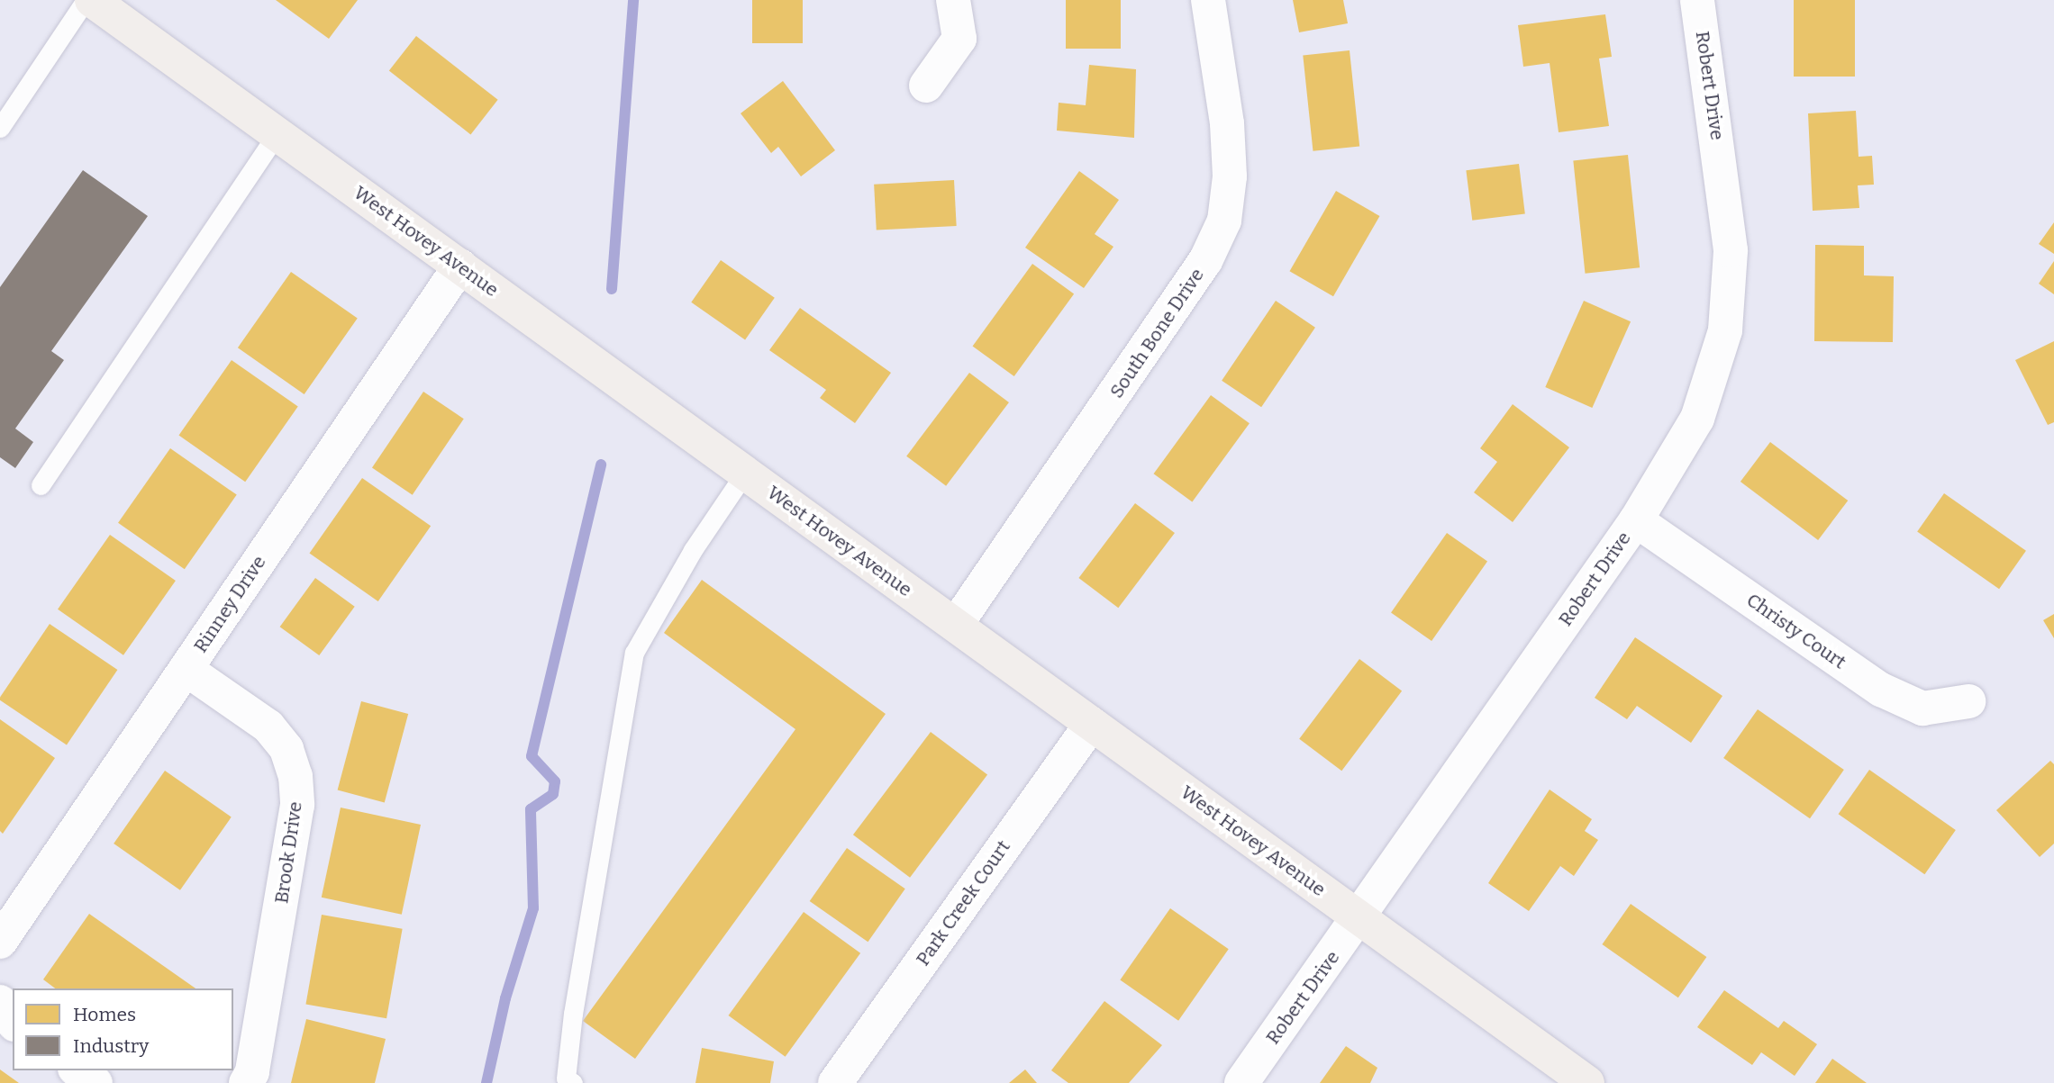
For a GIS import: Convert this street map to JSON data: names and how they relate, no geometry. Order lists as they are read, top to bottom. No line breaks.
{"streets":{"street":["Robert Drive","West Hovey Avenue","South Bone Drive","Rinney Drive","Christy Court","Brook Drive","Park Creek Court"]},"crossings":[["Robert Drive","West Hovey Avenue"],["Robert Drive","Christy Court"],["West Hovey Avenue","South Bone Drive"],["West Hovey Avenue","Rinney Drive"],["West Hovey Avenue","Park Creek Court"],["Rinney Drive","Brook Drive"]],"legend":["Homes","Industry"]}
